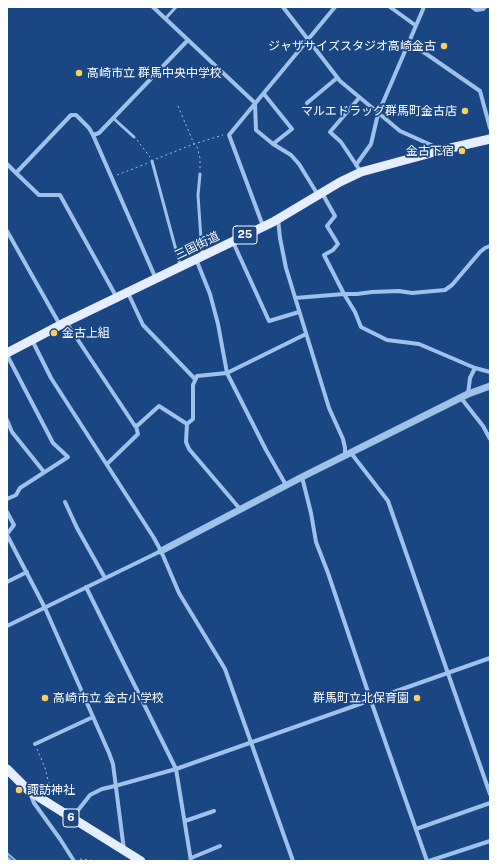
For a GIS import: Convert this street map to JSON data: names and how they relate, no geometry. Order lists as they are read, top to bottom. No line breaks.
{"streets":{"main road":["25","三国街道","6"]},"places":["ジャザサイズスタジオ高崎金古","高崎市立 群馬中央中学校","マルエドラッグ群馬町金古店","金古下宿","金古上組","高崎市立 金古小学校","群馬町立北保育園","諏訪神社"]}
